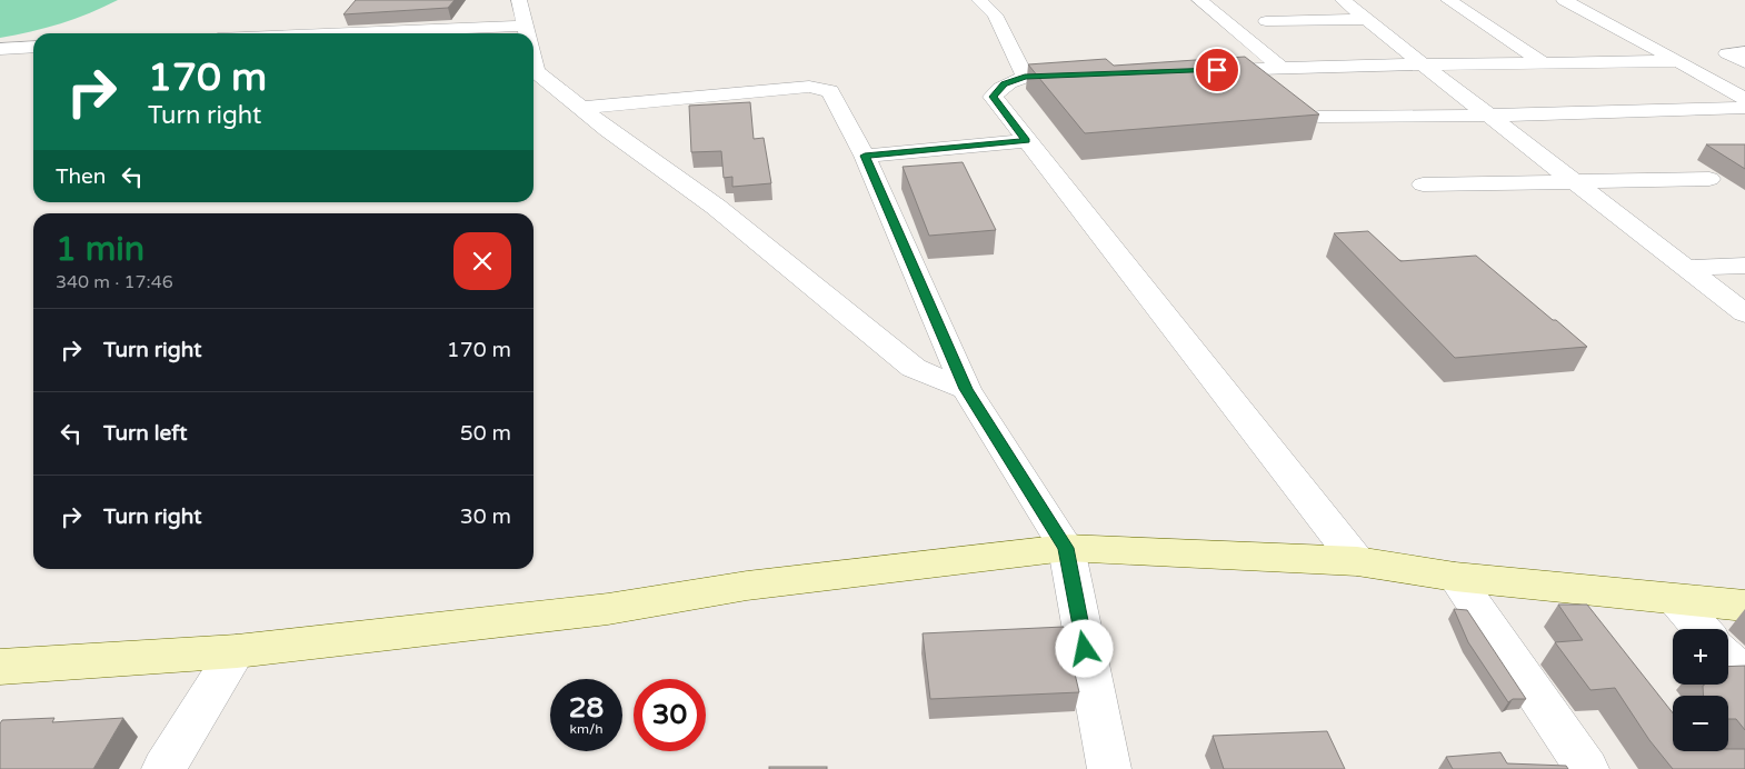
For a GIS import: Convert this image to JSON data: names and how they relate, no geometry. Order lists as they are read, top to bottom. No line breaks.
{"page":{"turn":["170 m","Turn right"],"then":"Then","heading":["1 min","340 m · 17:46"],"list":[{"name":"Turn right","value":"170 m"},{"name":"Turn left","value":"50 m"},{"name":"Turn right","value":"30 m"}],"map_buttons":["+","−"],"speed":"28 km/h","limit":"30"}}
